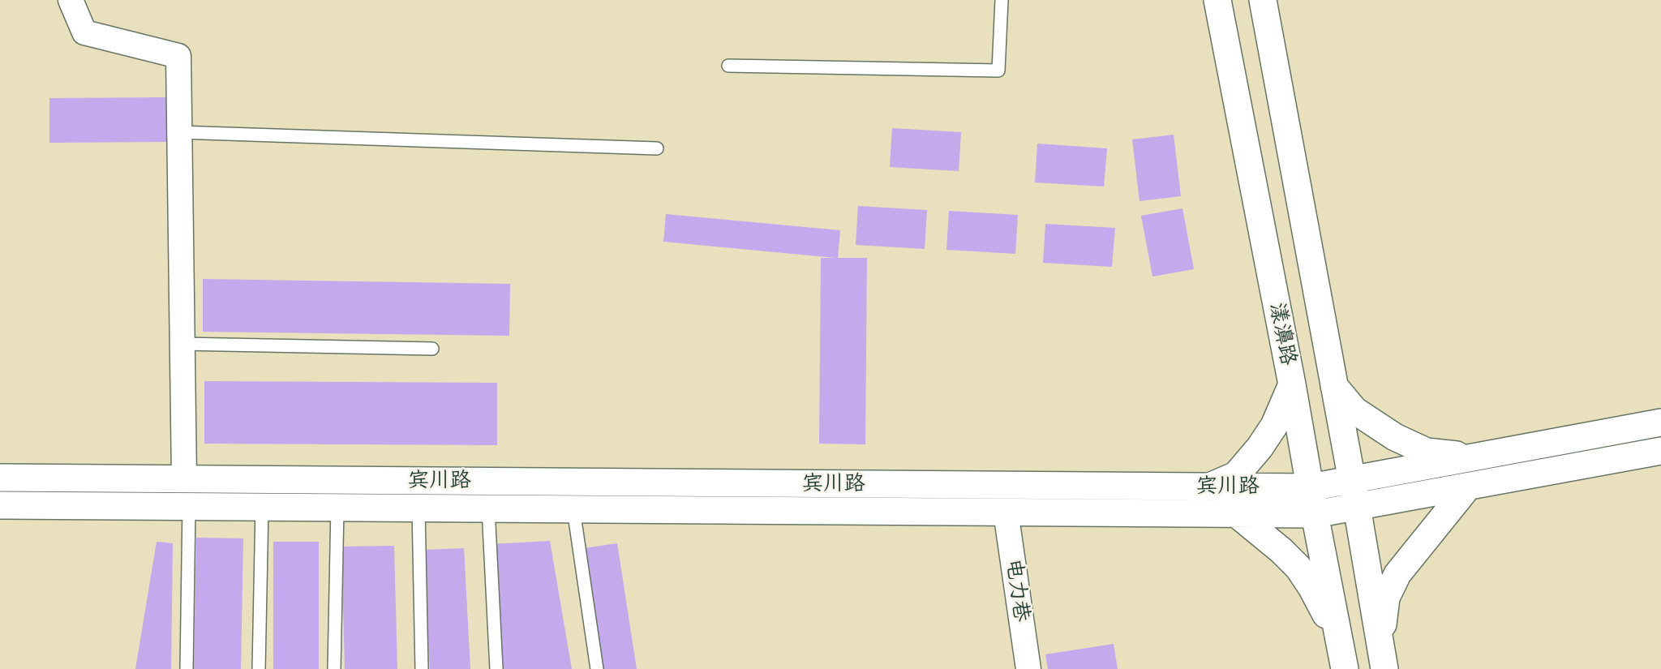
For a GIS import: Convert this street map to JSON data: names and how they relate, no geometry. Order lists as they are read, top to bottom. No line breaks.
{"streets":{"main road":["漾濞路","宾川路"],"street":["电力巷"]},"crossings":[["漾濞路","宾川路"],["宾川路","电力巷"]]}
